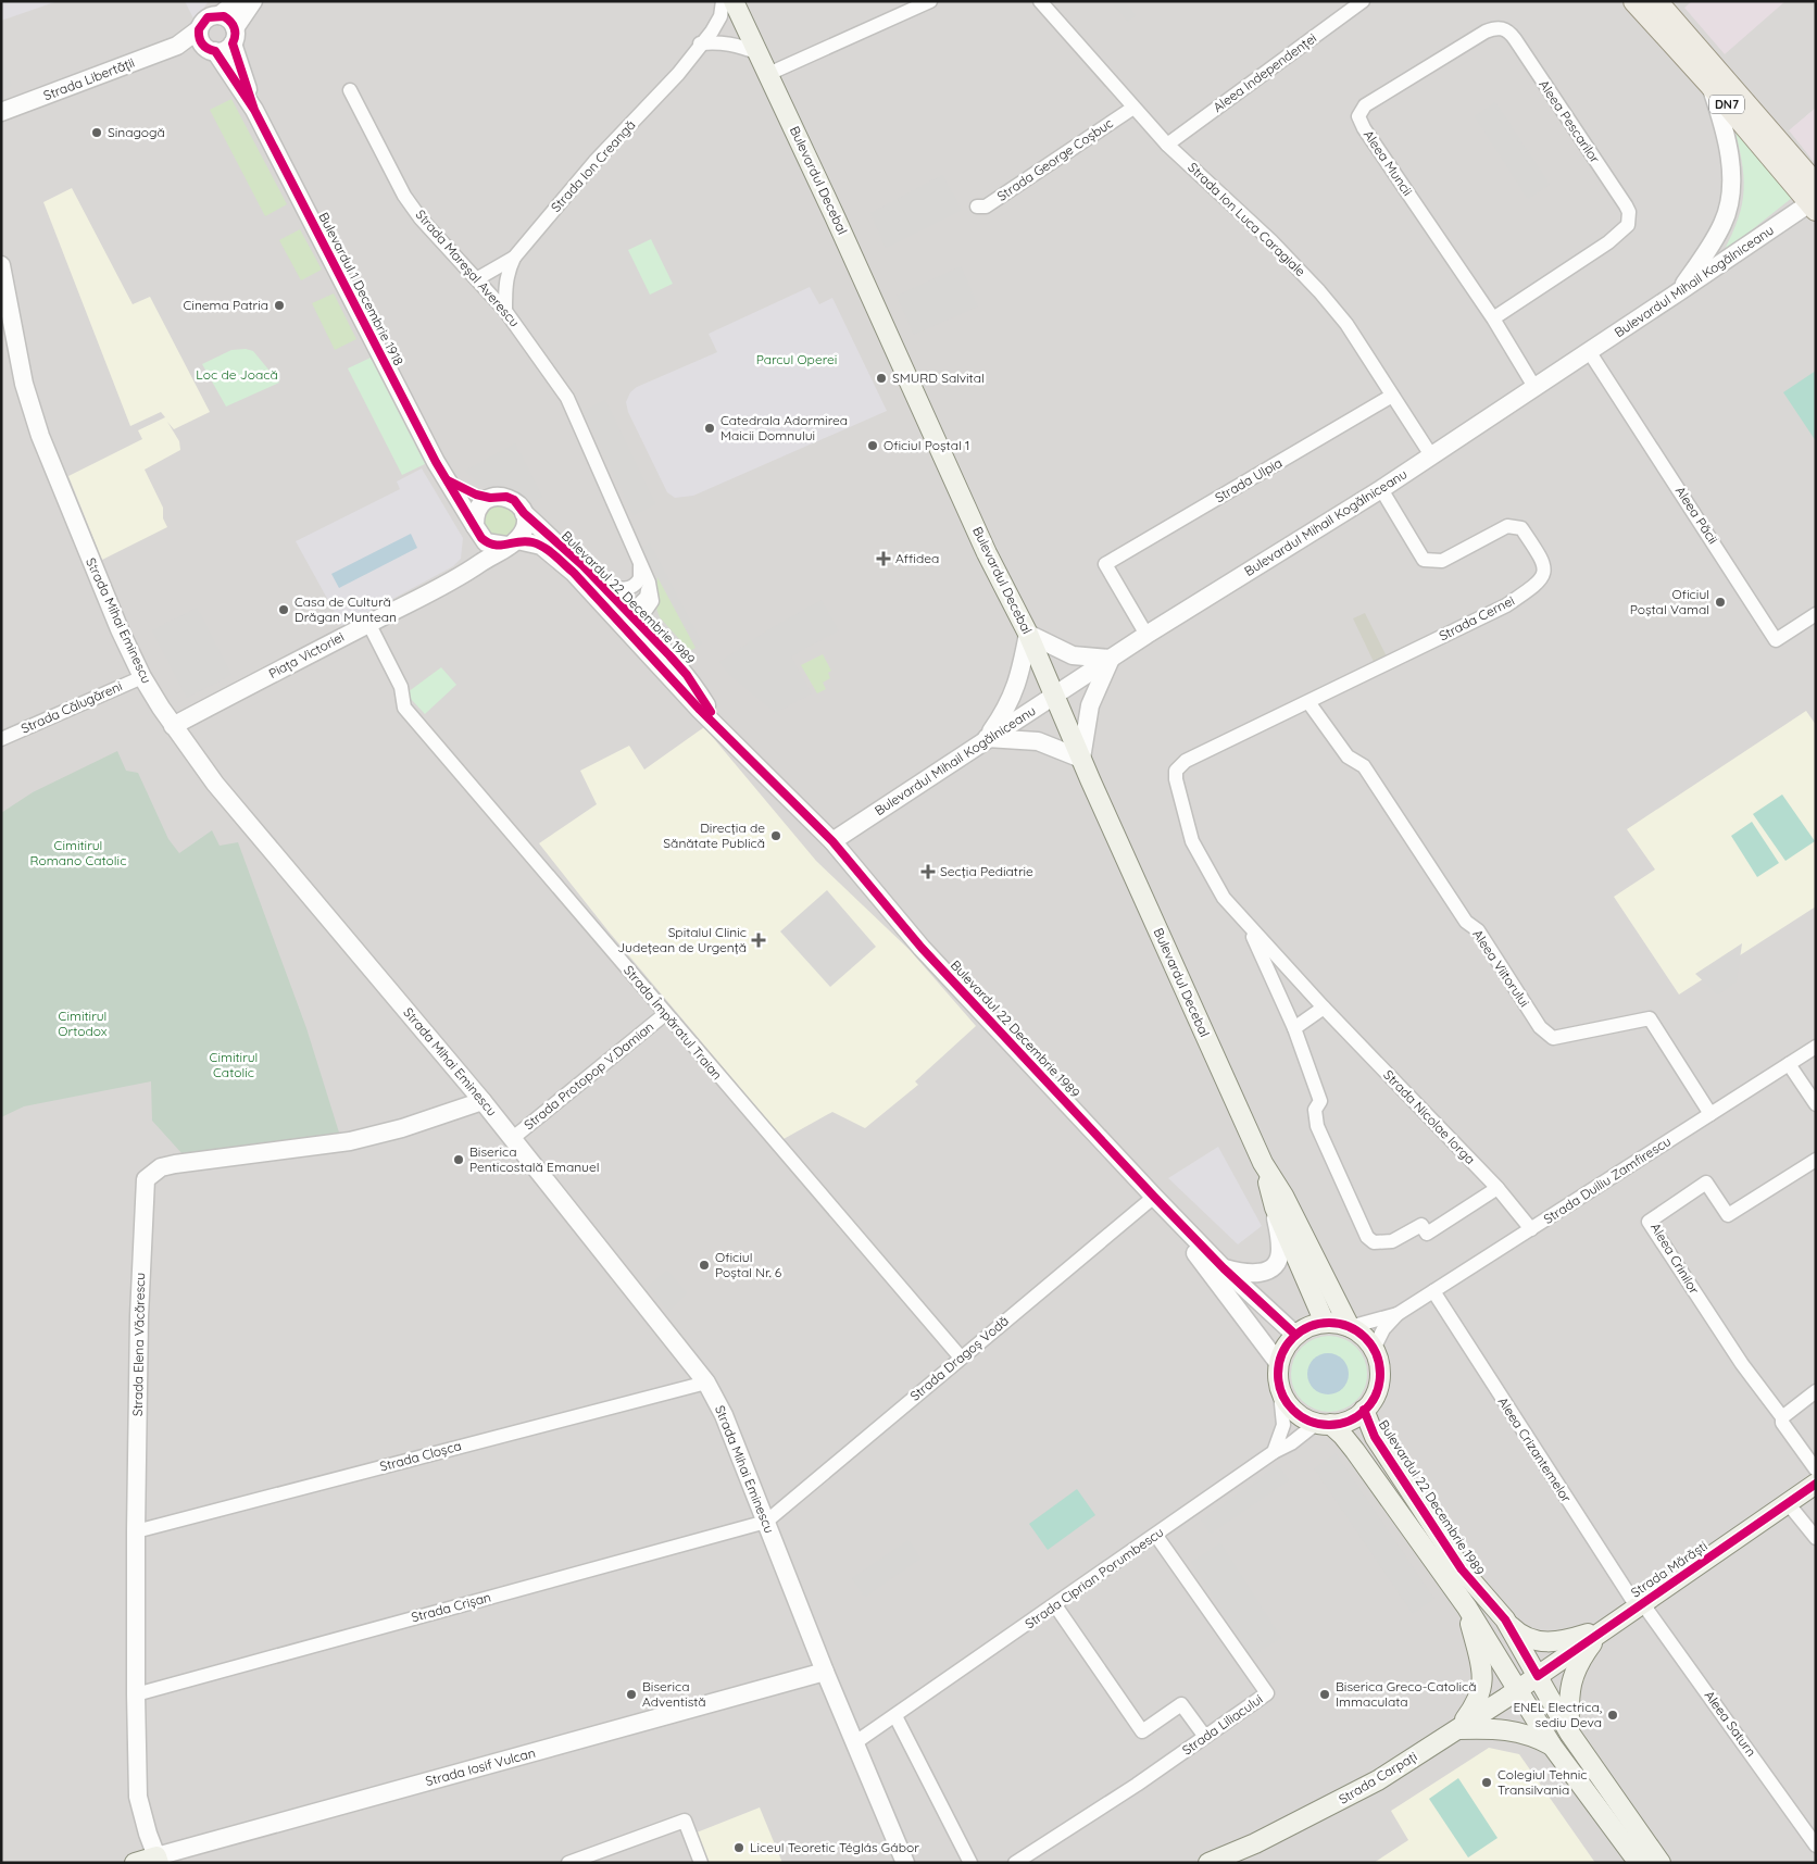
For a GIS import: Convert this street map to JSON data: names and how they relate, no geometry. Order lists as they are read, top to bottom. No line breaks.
{"streets":{"main road":["DN7","Bulevardul Decebal","Bulevardul 22 Decembrie 1989","Strada Mărăști","Strada Iosif Vulcan","Strada Carpați"],"street":["Aleea Independenței","Strada Libertății","Aleea Pescarilor","Strada George Coșbuc","Aleea Muncii","Strada Ion Creangă","Strada Ion Luca Caragiale","Strada Mareșal Averescu","Bulevardul Mihail Kogălniceanu","Bulevardul 1 Decembrie 1918","Strada Ulpia","Aleea Păcii","Strada Cernei","Strada Mihai Eminescu","Piața Victoriei","Strada Călugăreni","Aleea Viitorului","Strada Împăratul Traian","Strada Protopop V.Damian","Strada Nicolae Iorga","Strada Duiliu Zamfirescu","Aleea Crinilor","Strada Elena Văcărescu","Strada Dragoș Vodă","Aleea Crizantemelor","Strada Cloșca","Strada Ciprian Porumbescu","Strada Crișan","Aleea Saturn","Strada Liliacului"]},"crossings":[["Aleea Independenței","Strada Ion Luca Caragiale"],["DN7","Bulevardul Mihail Kogălniceanu"],["Aleea Pescarilor","Aleea Muncii"],["Strada George Coșbuc","Strada Ion Luca Caragiale"],["Aleea Muncii","Bulevardul Mihail Kogălniceanu"],["Strada Ion Creangă","Strada Mareșal Averescu"],["Bulevardul Decebal","Bulevardul Mihail Kogălniceanu"],["Bulevardul Decebal","Bulevardul 22 Decembrie 1989"],["Bulevardul Decebal","Strada Ciprian Porumbescu"],["Strada Ion Luca Caragiale","Bulevardul Mihail Kogălniceanu"],["Strada Ion Luca Caragiale","Strada Ulpia"],["Bulevardul Mihail Kogălniceanu","Strada Ulpia"],["Bulevardul Mihail Kogălniceanu","Aleea Păcii"],["Bulevardul Mihail Kogălniceanu","Bulevardul 22 Decembrie 1989"],["Bulevardul Mihail Kogălniceanu","Strada Cernei"],["Bulevardul 1 Decembrie 1918","Bulevardul 22 Decembrie 1989"],["Bulevardul 1 Decembrie 1918","Piața Victoriei"],["Bulevardul 22 Decembrie 1989","Piața Victoriei"],["Bulevardul 22 Decembrie 1989","Strada Dragoș Vodă"],["Bulevardul 22 Decembrie 1989","Strada Mărăști"],["Bulevardul 22 Decembrie 1989","Strada Ciprian Porumbescu"],["Bulevardul 22 Decembrie 1989","Strada Carpați"],["Strada Cernei","Aleea Viitorului"],["Strada Cernei","Strada Nicolae Iorga"],["Strada Mihai Eminescu","Piața Victoriei"],["Strada Mihai Eminescu","Strada Călugăreni"],["Strada Mihai Eminescu","Strada Protopop V.Damian"],["Strada Mihai Eminescu","Strada Elena Văcărescu"],["Strada Mihai Eminescu","Strada Dragoș Vodă"],["Strada Mihai Eminescu","Strada Cloșca"],["Strada Mihai Eminescu","Strada Ciprian Porumbescu"],["Strada Mihai Eminescu","Strada Crișan"],["Strada Mihai Eminescu","Strada Iosif Vulcan"],["Piața Victoriei","Strada Împăratul Traian"],["Aleea Viitorului","Strada Duiliu Zamfirescu"],["Strada Împăratul Traian","Strada Protopop V.Damian"],["Strada Împăratul Traian","Strada Dragoș Vodă"],["Strada Nicolae Iorga","Strada Duiliu Zamfirescu"],["Strada Duiliu Zamfirescu","Aleea Crizantemelor"],["Strada Elena Văcărescu","Strada Cloșca"],["Strada Elena Văcărescu","Strada Crișan"],["Strada Elena Văcărescu","Strada Iosif Vulcan"],["Strada Dragoș Vodă","Strada Crișan"],["Aleea Crizantemelor","Strada Mărăști"],["Aleea Crizantemelor","Aleea Saturn"],["Strada Mărăști","Aleea Saturn"],["Strada Mărăști","Strada Carpați"],["Strada Ciprian Porumbescu","Strada Liliacului"]],"parks":["Parcul Operei","Loc de Joacă","Cimitirul Romano Catolic","Cimitirul Ortodox","Cimitirul Catolic"],"places":{"other":["Sinagogă","Cinema Patria","SMURD Salvital","Catedrala Adormirea Maicii Domnului","Oficiul Poștal 1","Oficiul Poștal Vamal","Casa de Cultură Drăgan Muntean","Direcția de Sănătate Publică","Biserica Penticostală Emanuel","Oficiul Poștal Nr. 6","Biserica Adventistă","Biserica Greco-Catolică Immaculata","ENEL Electrica, sediu Deva","Colegiul Tehnic Transilvania","Liceul Teoretic Téglás Gábor"],"health":["Affidea","Secția Pediatrie","Spitalul Clinic Județean de Urgență"]}}
